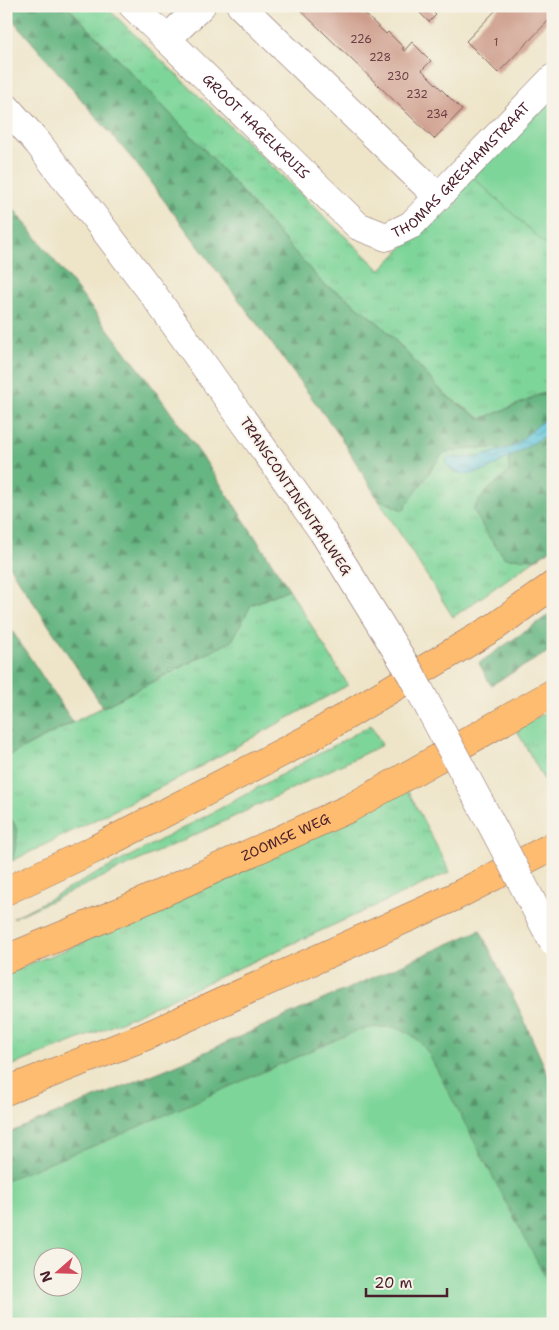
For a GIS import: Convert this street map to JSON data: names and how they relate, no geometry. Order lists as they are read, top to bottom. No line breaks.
{"streets":{"highway":["ZOOMSE WEG"],"street":["GROOT HAGELKRUIS","THOMAS GRESHAMSTRAAT","TRANSCONTINENTAALWEG"]},"crossings":[["GROOT HAGELKRUIS","THOMAS GRESHAMSTRAAT"]],"house_numbers":["226","1","228","230","232","234"],"scale_bar":"20 m","north":"left"}
